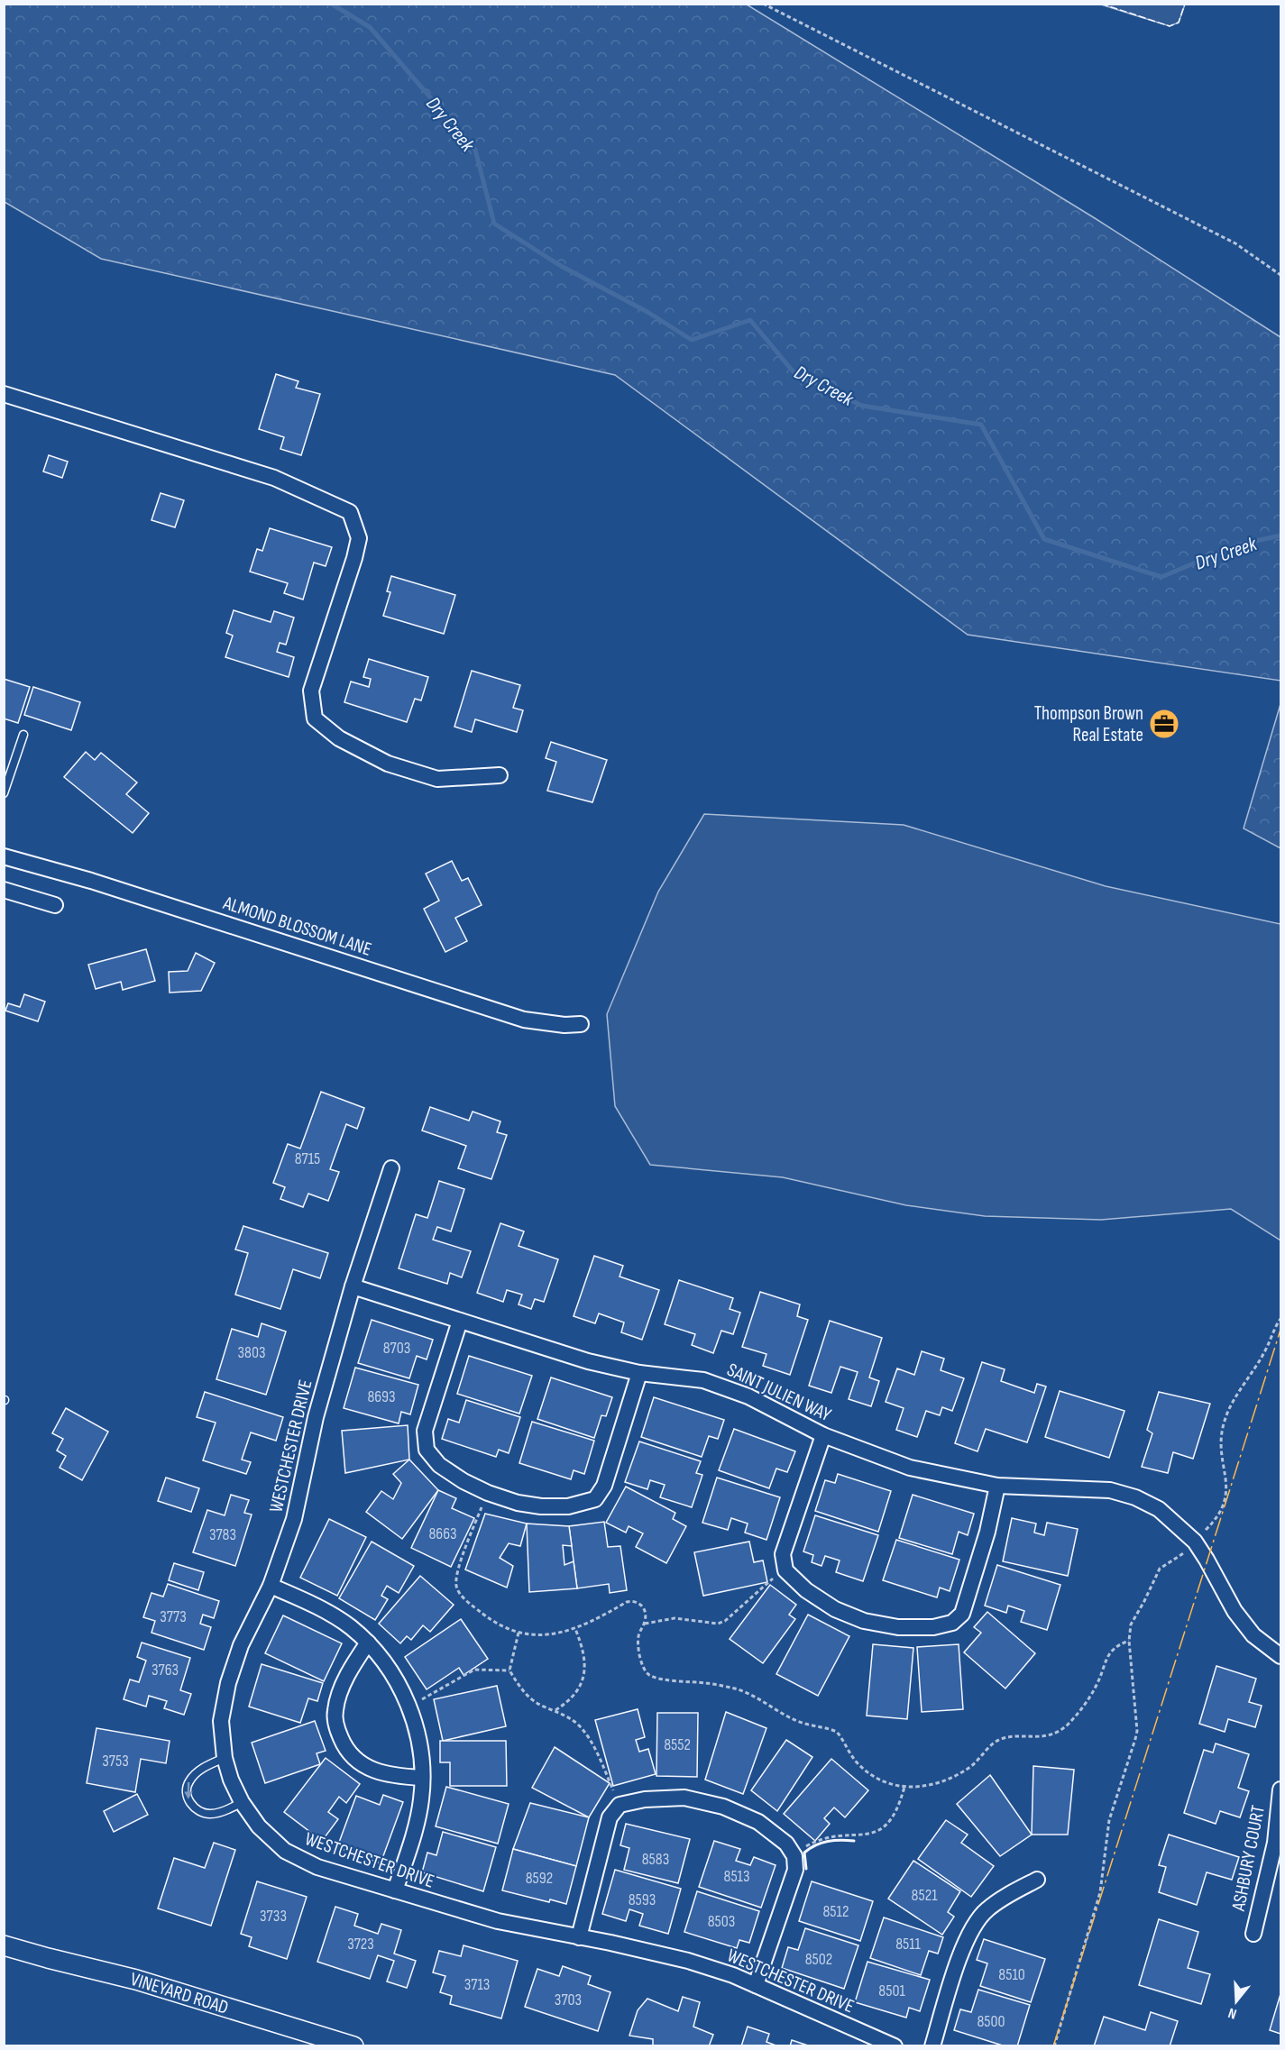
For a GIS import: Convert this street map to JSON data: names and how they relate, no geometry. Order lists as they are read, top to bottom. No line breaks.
{"streets":{"street":["ALMOND BLOSSOM LANE","SAINT JULIEN WAY","WESTCHESTER DRIVE","ASHBURY COURT","VINEYARD ROAD"]},"crossings":[["SAINT JULIEN WAY","WESTCHESTER DRIVE"]],"water":["Dry Creek"],"places":{"office":["Thompson Brown Real Estate"]},"house_numbers":["8715","8703","3803","8693","8663","3783","3773","3763","8552","3753","8583","8513","8592","8521","8593","8512","3733","8503","3723","8511","8502","8510","3713","8501","3703","8500"],"north":"bottom"}
